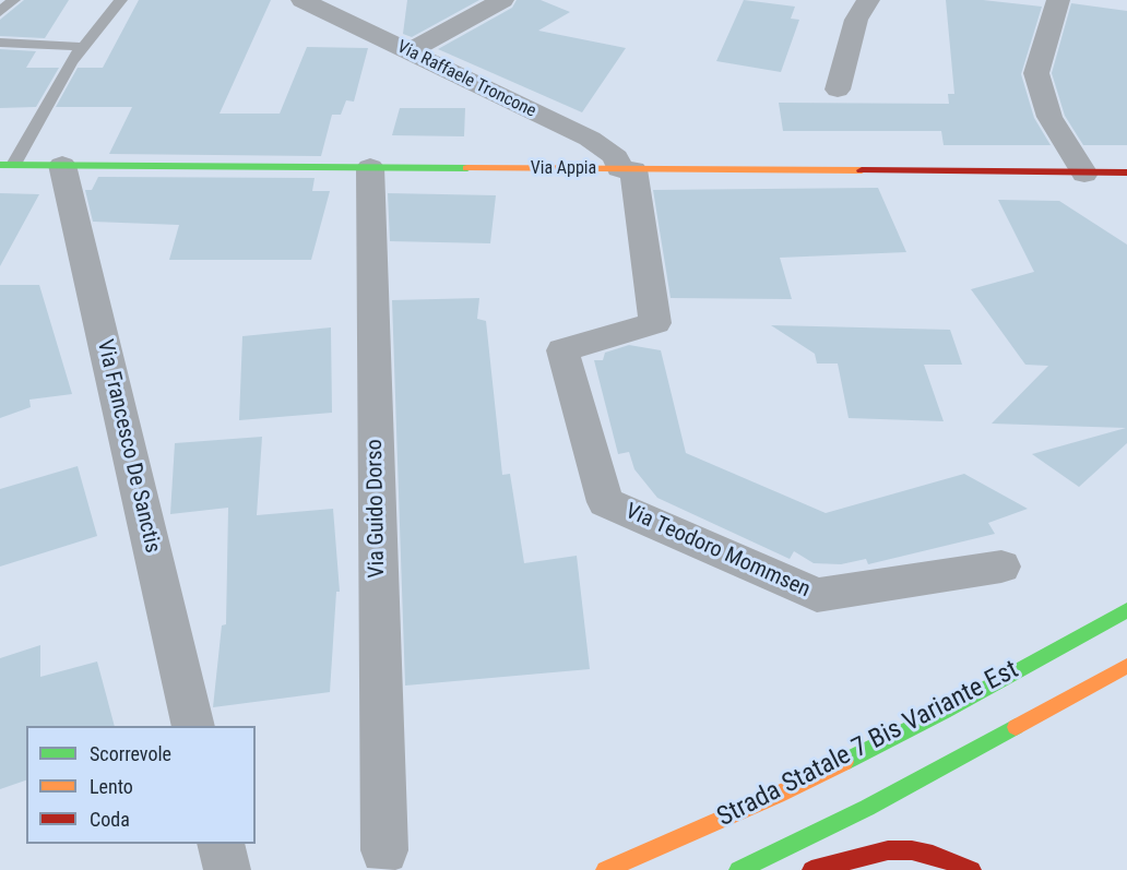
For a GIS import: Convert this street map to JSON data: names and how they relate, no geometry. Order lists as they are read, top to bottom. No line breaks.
{"streets":{"main road":["Via Appia","Strada Statale 7 Bis Variante Est"],"street":["Via Raffaele Troncone","Via Francesco De Sanctis","Via Guido Dorso","Via Teodoro Mommsen"]},"crossings":[["Via Raffaele Troncone","Via Appia"],["Via Raffaele Troncone","Via Teodoro Mommsen"],["Via Appia","Via Francesco De Sanctis"],["Via Appia","Via Guido Dorso"],["Via Appia","Via Teodoro Mommsen"]],"legend":["Scorrevole","Lento","Coda"]}
